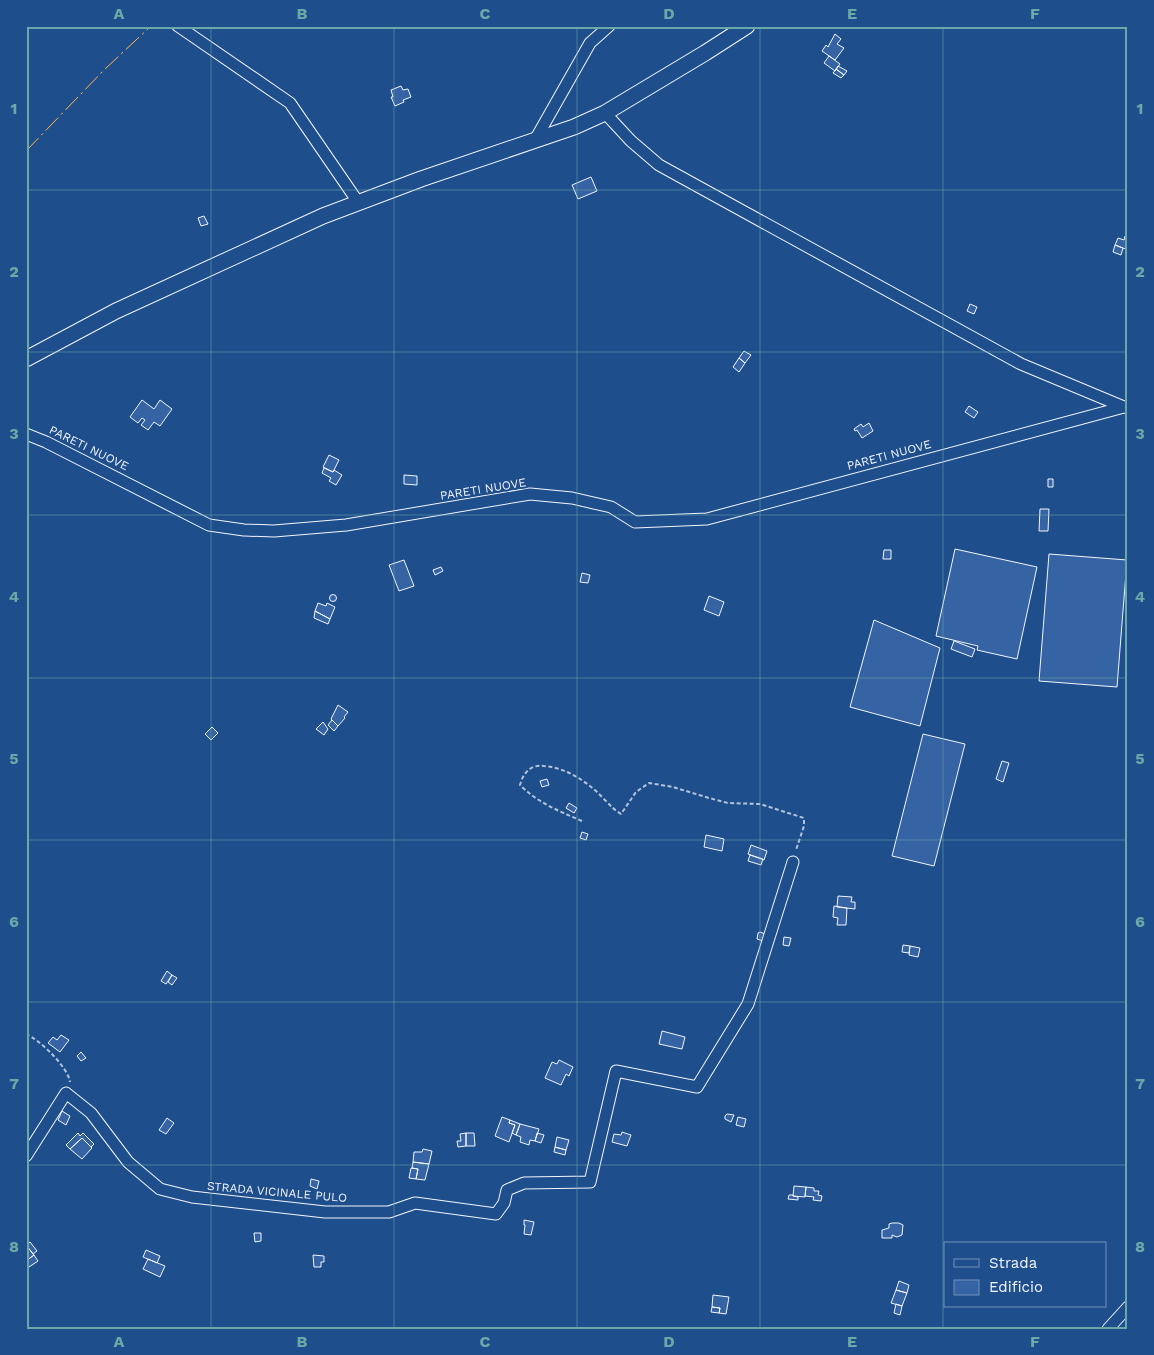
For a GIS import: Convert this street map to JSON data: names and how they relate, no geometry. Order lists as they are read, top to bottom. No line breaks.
{"streets":{"street":["PARETI NUOVE","STRADA VICINALE PULO"]},"legend":["Strada","Edificio"],"grid":{"columns":["A","B","C","D","E","F"],"rows":["1","2","3","4","5","6","7","8"]}}
